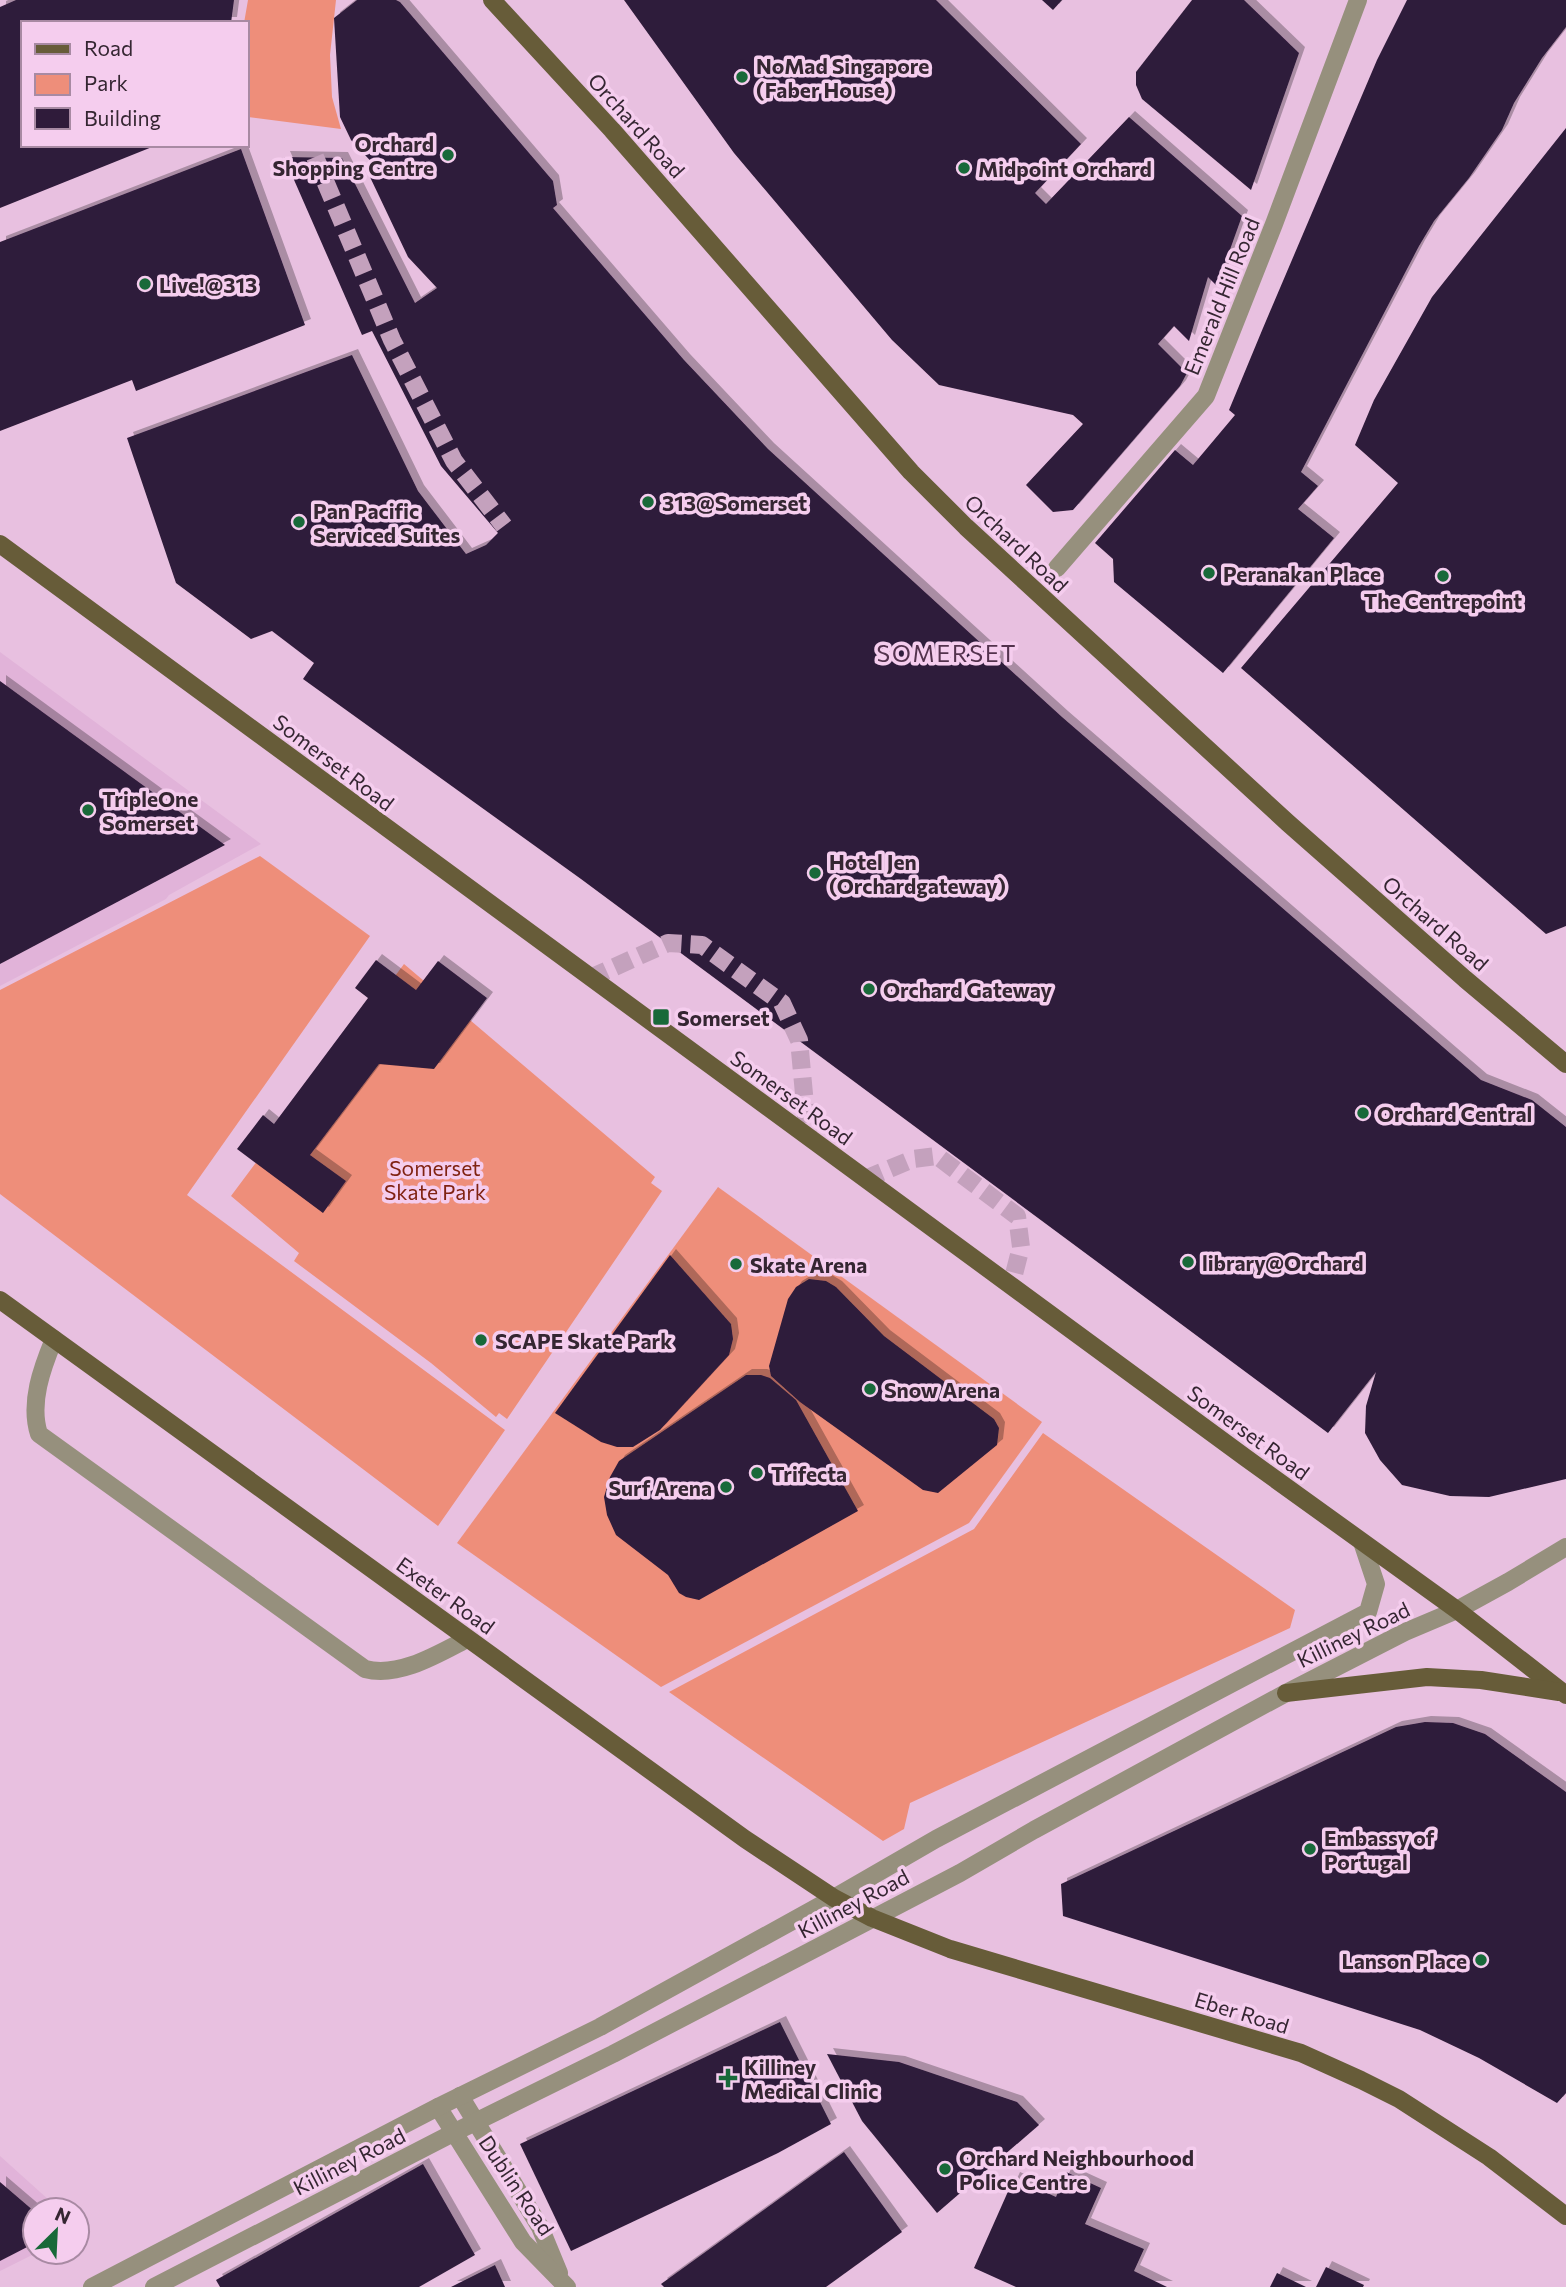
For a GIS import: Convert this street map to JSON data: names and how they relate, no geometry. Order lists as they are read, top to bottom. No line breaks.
{"streets":{"main road":["Orchard Road","Somerset Road","Exeter Road","Eber Road"],"street":["Emerald Hill Road","Killiney Road","Dublin Road"]},"crossings":[["Somerset Road","Killiney Road"],["Exeter Road","Killiney Road"],["Exeter Road","Eber Road"],["Killiney Road","Eber Road"],["Killiney Road","Dublin Road"]],"districts":["SOMERSET"],"parks":["Somerset Skate Park"],"places":{"other":["NoMad Singapore (Faber House)","Orchard Shopping Centre","Midpoint Orchard","Live!@313","313@Somerset","Pan Pacific Serviced Suites","Peranakan Place","The Centrepoint","TripleOne Somerset","Hotel Jen (Orchardgateway)","Orchard Gateway","Orchard Central","library@Orchard","Skate Arena","SCAPE Skate Park","Snow Arena","Trifecta","Surf Arena","Embassy of Portugal","Lanson Place","Orchard Neighbourhood Police Centre"],"transit":["Somerset"],"health":["Killiney Medical Clinic"]},"legend":["Road","Park","Building"],"north":"top right"}
